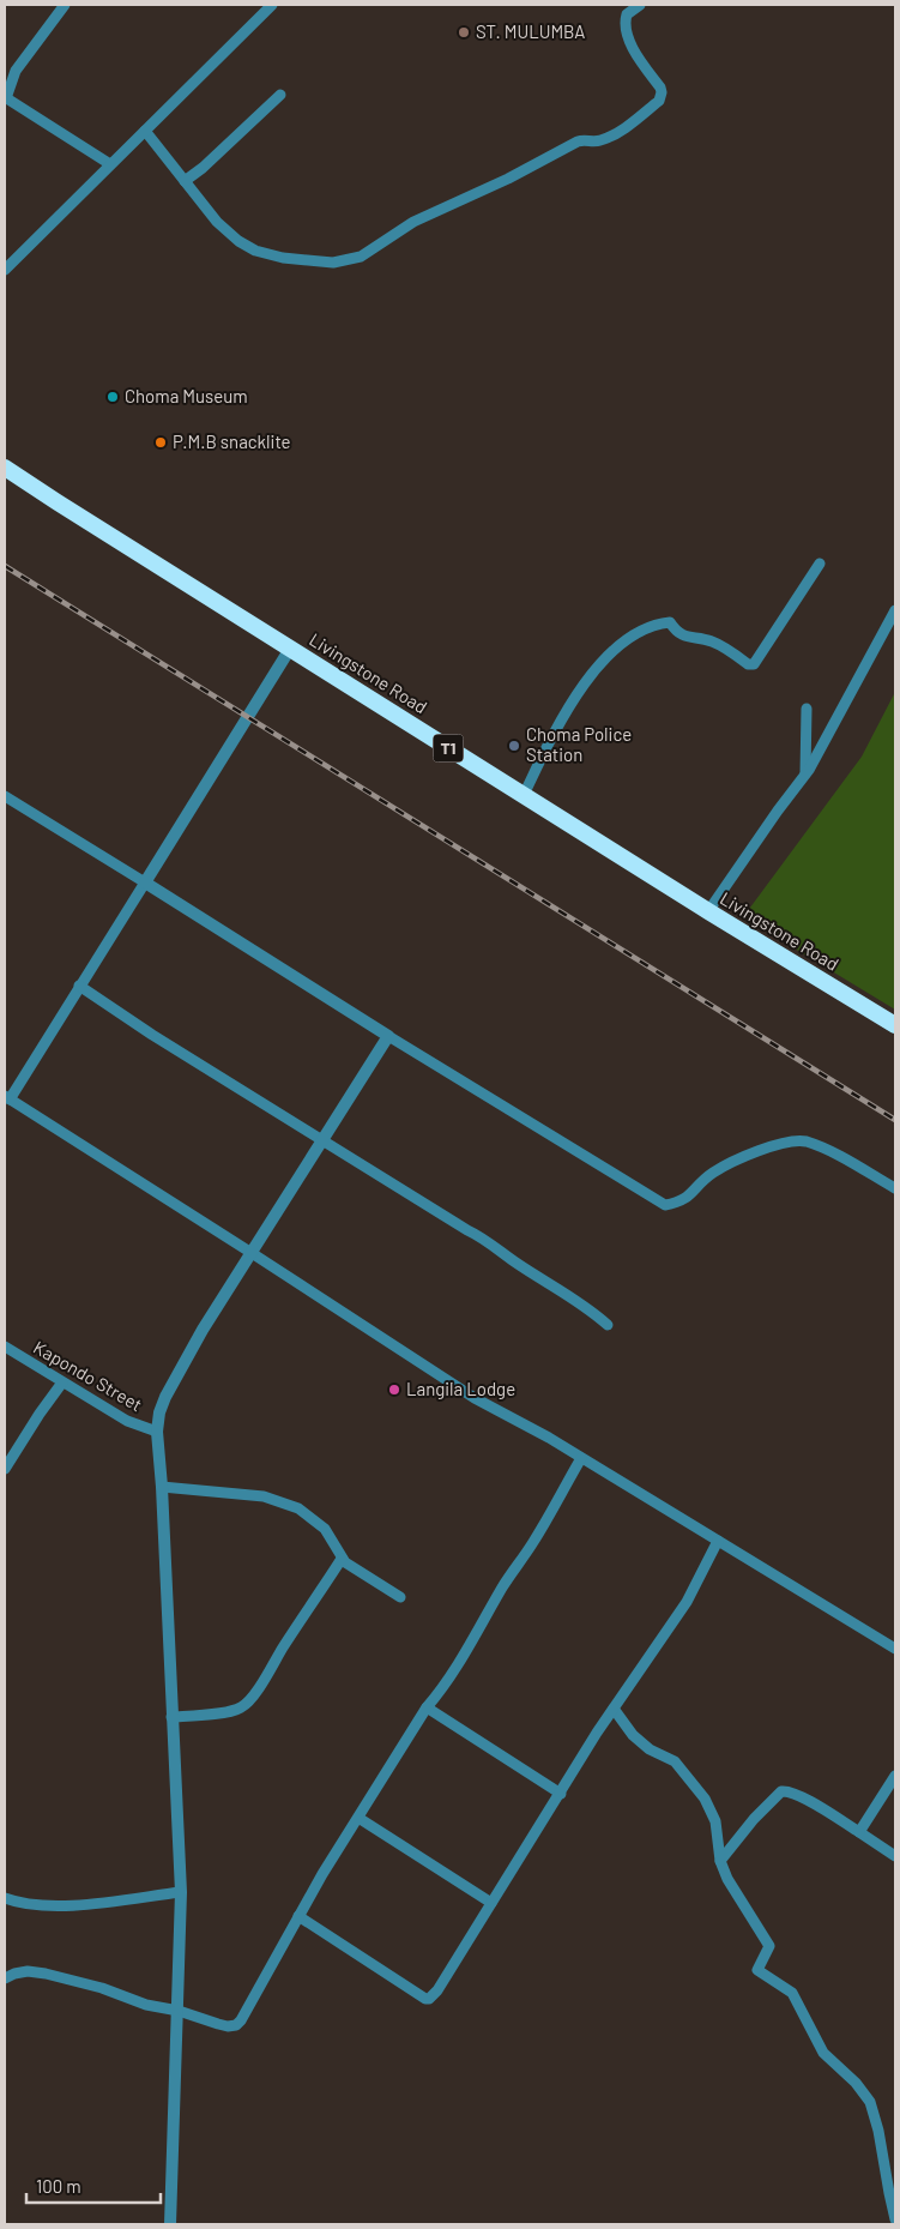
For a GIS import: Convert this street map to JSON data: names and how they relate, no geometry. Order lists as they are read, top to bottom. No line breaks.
{"streets":{"highway":["Livingstone Road","T1"],"street":["Kapondo Street"]},"places":["ST. MULUMBA","Choma Museum","P.M.B snacklite","Choma Police Station","Langila Lodge"],"scale_bar":"100 m"}
